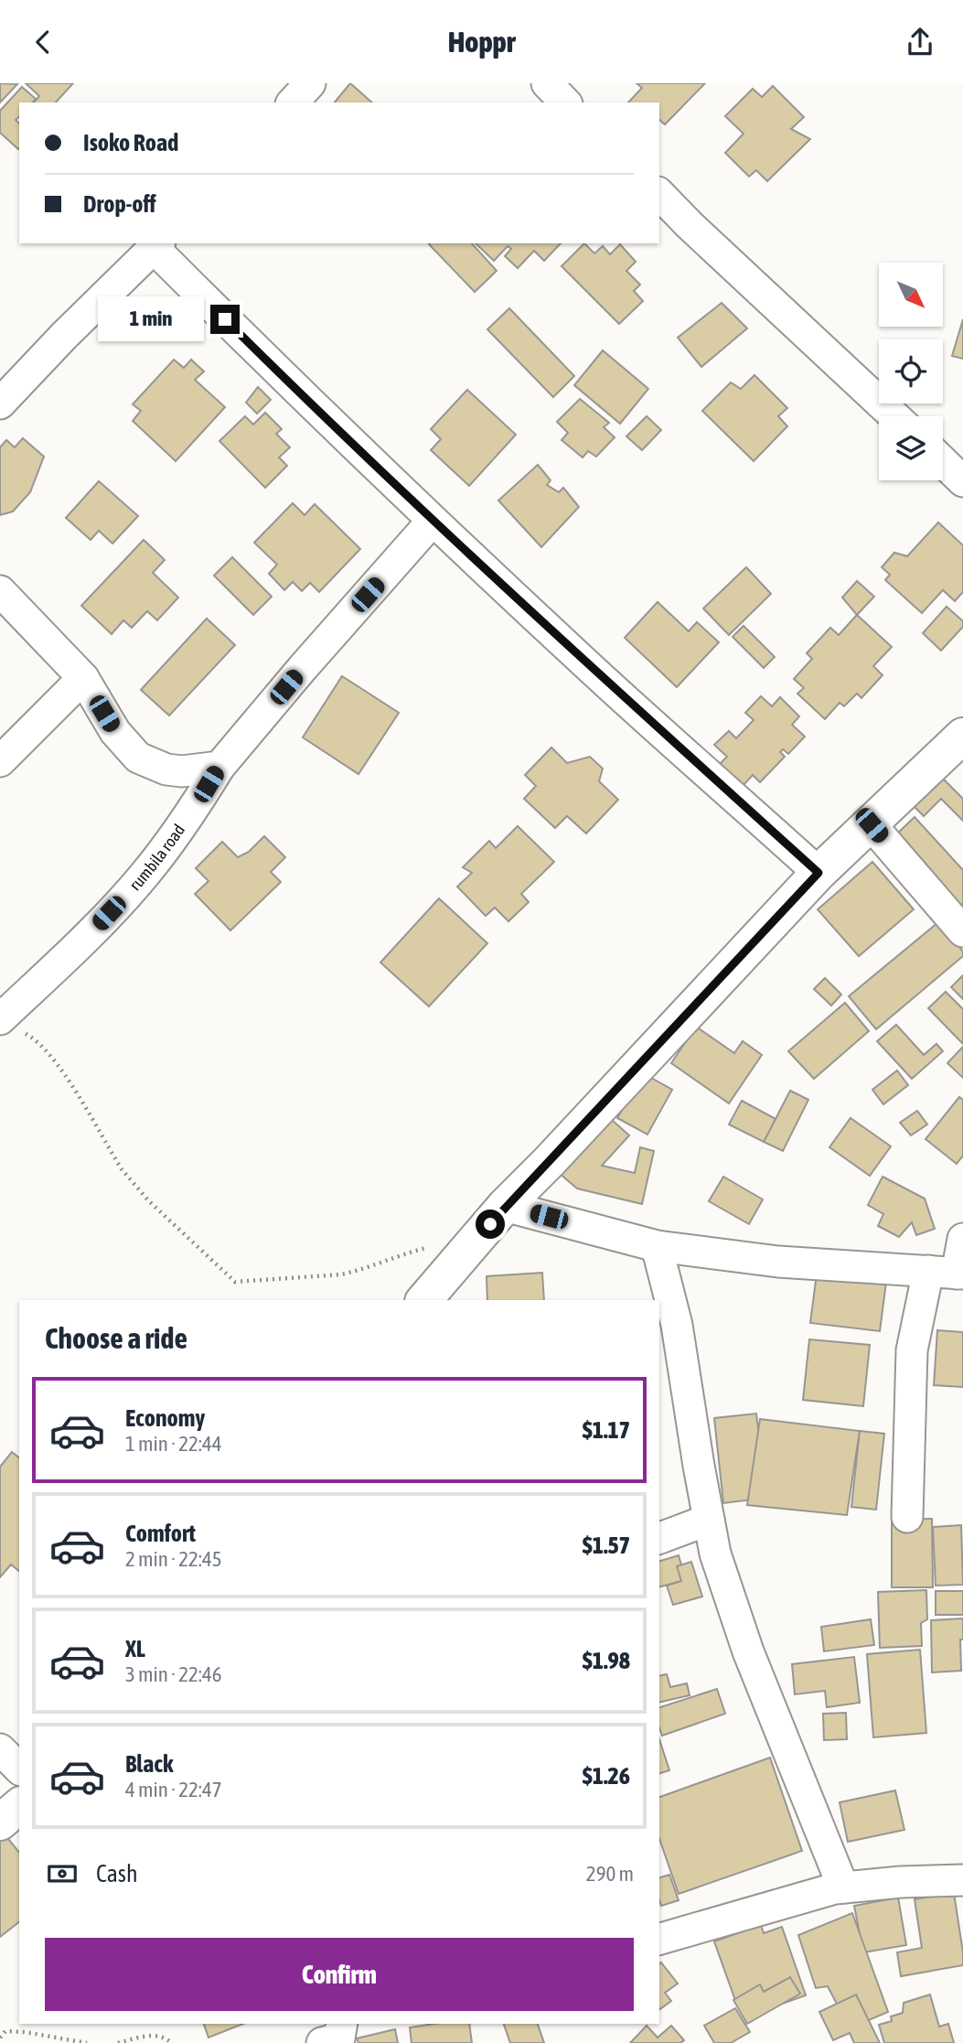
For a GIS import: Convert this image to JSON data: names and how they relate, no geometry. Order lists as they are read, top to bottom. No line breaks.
{"streets":{"street":["rumbila road"]},"north":"bottom right","page":{"header":"Hoppr","banner":["Isoko Road","Drop-off"],"bubble":"1 min","heading":"Choose a ride","list":[{"name":"Economy","note":"1 min · 22:44","value":"$1.17"},{"name":"Comfort","note":"2 min · 22:45","value":"$1.57"},{"name":"XL","note":"3 min · 22:46","value":"$1.98"},{"name":"Black","note":"4 min · 22:47","value":"$1.26"}],"pay":["Cash","290 m"],"buttons":"Confirm"}}
